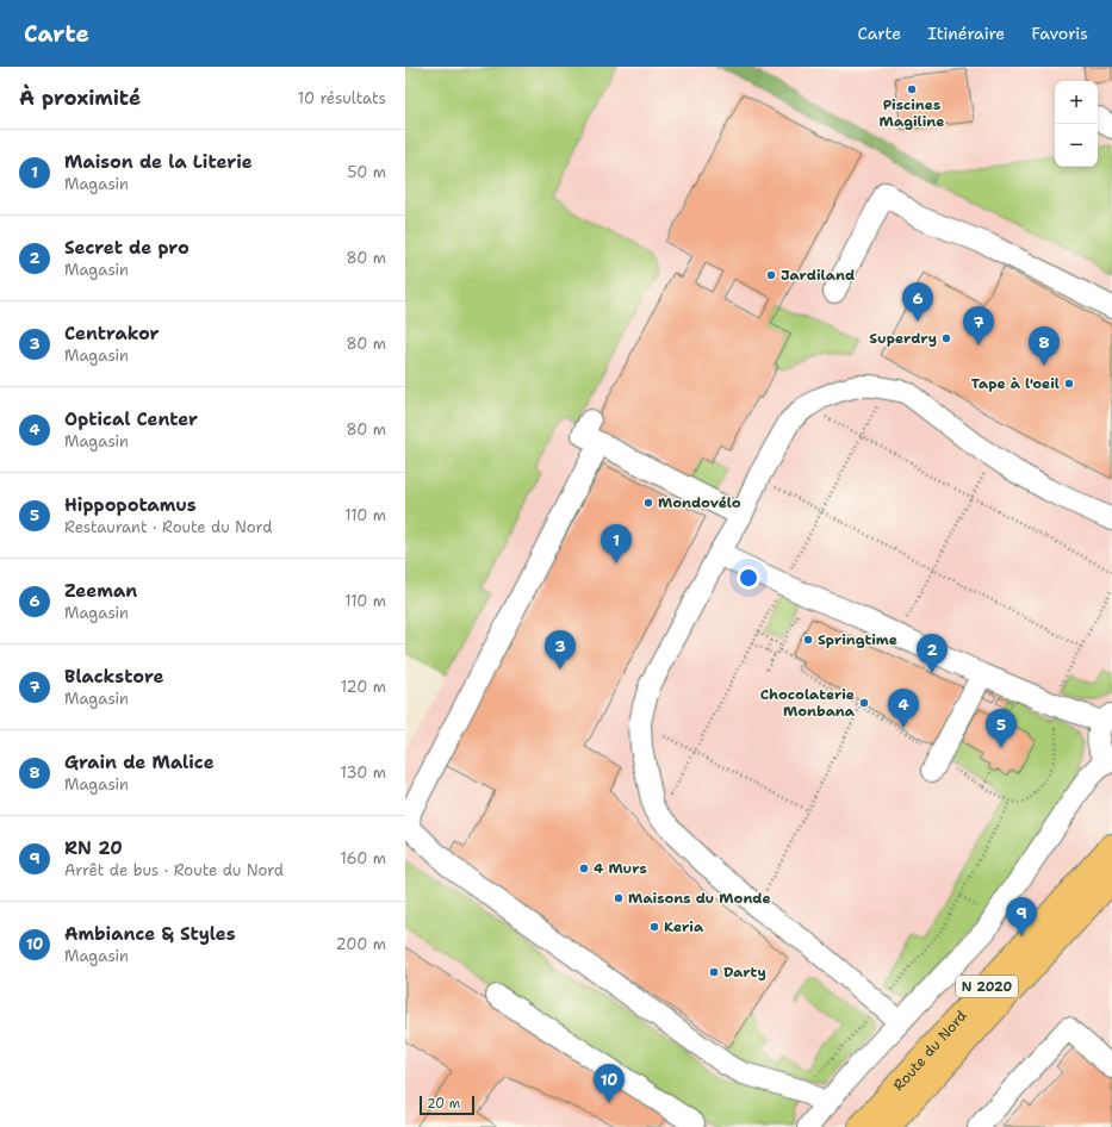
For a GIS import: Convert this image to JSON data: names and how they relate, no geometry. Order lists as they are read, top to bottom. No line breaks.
{"streets":{"main road":["N 2020","Route du Nord"]},"places":["Piscines Magiline","Jardiland","Superdry","Tape à l'oeil","Mondovélo","Springtime","Chocolaterie Monbana","4 Murs","Maisons du Monde","Keria","Darty"],"scale_bar":"20 m","page":{"header":"Carte","nav":["Carte","Itinéraire","Favoris"],"heading":["À proximité","10 résultats"],"map_buttons":["+","−"],"list":[{"mark":"1","name":"Maison de la Literie","note":"Magasin","value":"50 m"},{"mark":"2","name":"Secret de pro","note":"Magasin","value":"80 m"},{"mark":"3","name":"Centrakor","note":"Magasin","value":"80 m"},{"mark":"4","name":"Optical Center","note":"Magasin","value":"80 m"},{"mark":"5","name":"Hippopotamus","note":"Restaurant · Route du Nord","value":"110 m"},{"mark":"6","name":"Zeeman","note":"Magasin","value":"110 m"},{"mark":"7","name":"Blackstore","note":"Magasin","value":"120 m"},{"mark":"8","name":"Grain de Malice","note":"Magasin","value":"130 m"},{"mark":"9","name":"RN 20","note":"Arrêt de bus · Route du Nord","value":"160 m"},{"mark":"10","name":"Ambiance & Styles","note":"Magasin","value":"200 m"}],"pins":["6","7","8","1","3","2","4","5","9","10"],"scale":"20 m"}}
